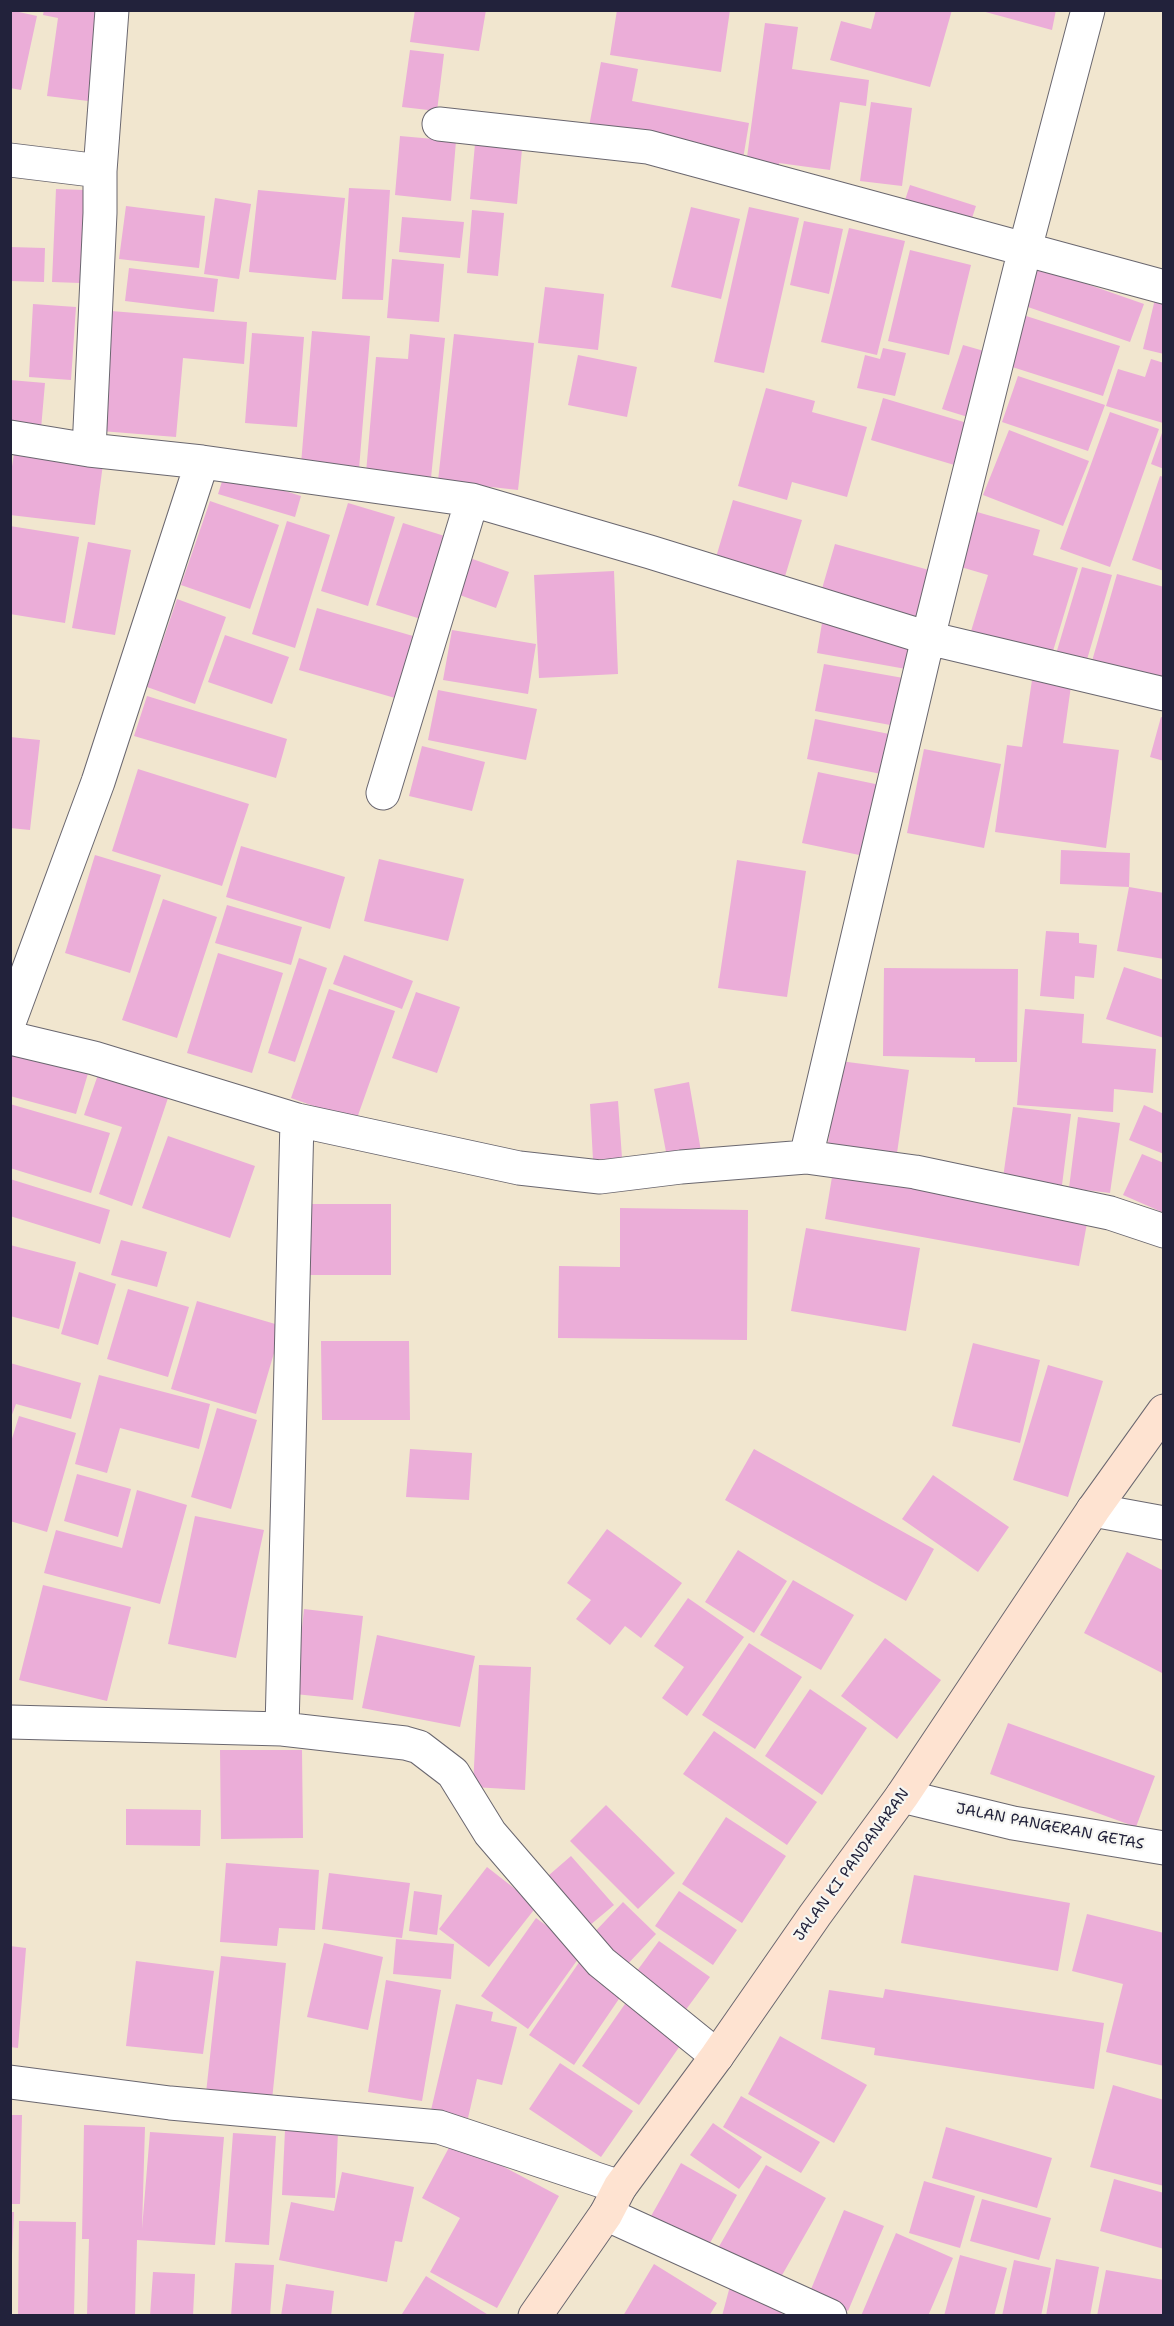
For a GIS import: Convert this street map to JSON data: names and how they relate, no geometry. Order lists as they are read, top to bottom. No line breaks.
{"streets":{"main road":["JALAN KI PANDANARAN"],"street":["JALAN PANGERAN GETAS"]},"crossings":[["JALAN PANGERAN GETAS","JALAN KI PANDANARAN"]]}
